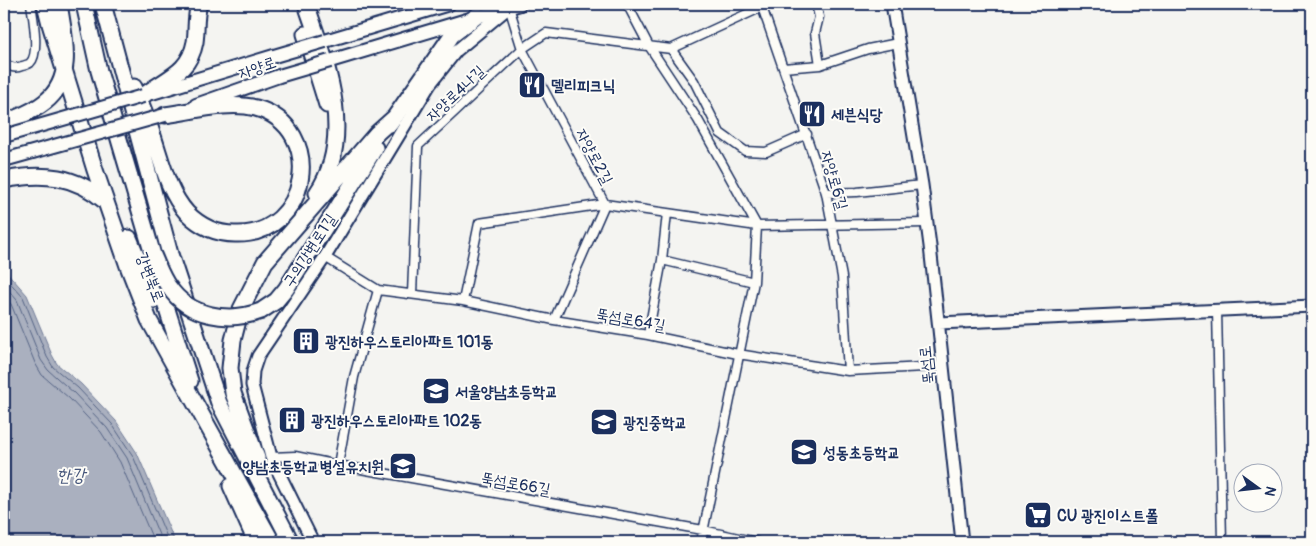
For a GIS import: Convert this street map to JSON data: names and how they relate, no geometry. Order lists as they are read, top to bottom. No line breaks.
{"streets":{"highway":["강변북로"],"main road":["자양로"],"street":["자양로4나길","자양로2길","자양로6길","구의강변로1길","뚝섬로64길","뚝섬로","뚝섬로66길"]},"crossings":[["자양로","자양로2길"],["자양로","구의강변로1길"],["자양로4나길","자양로2길"],["자양로4나길","뚝섬로64길"],["자양로2길","구의강변로1길"],["자양로2길","뚝섬로64길"],["자양로6길","뚝섬로64길"],["구의강변로1길","뚝섬로64길"],["구의강변로1길","뚝섬로66길"],["뚝섬로64길","뚝섬로"]],"water":["한강"],"places":{"restaurant":["델리피크닉","세븐식당"],"building":["광진하우스토리아파트 101동","광진하우스토리아파트 102동"],"school or university":["서울양남초등학교","광진중학교","성동초등학교","양남초등학교병설유치원"],"supermarket":["CU 광진이스트폴"]},"north":"right"}
